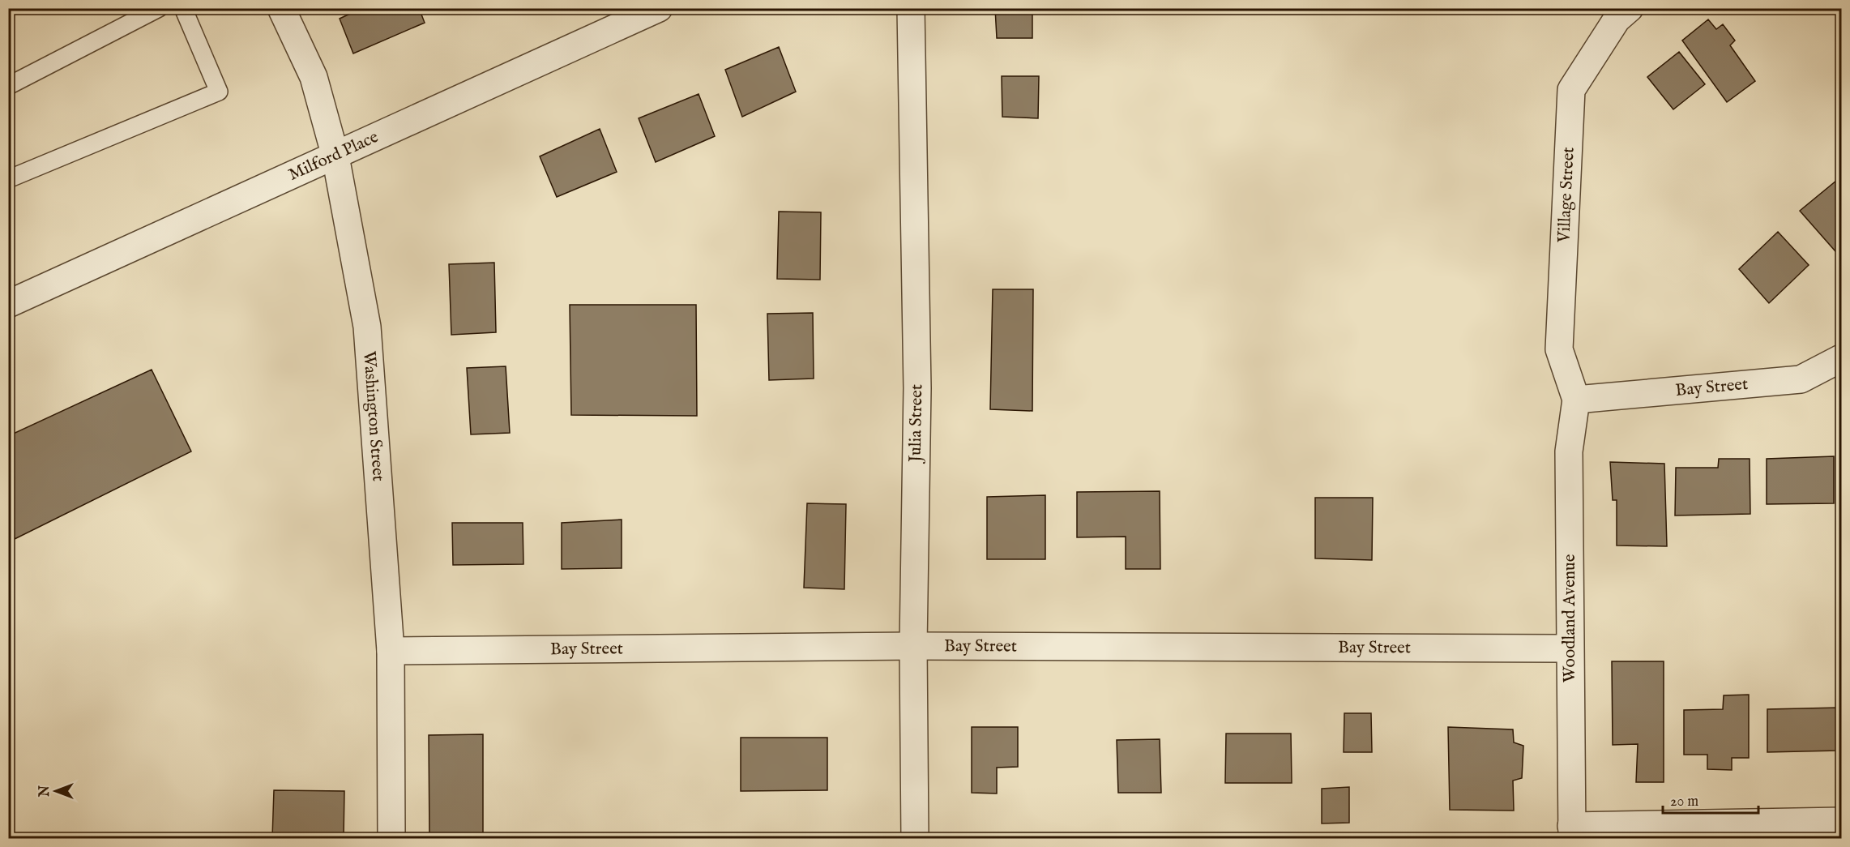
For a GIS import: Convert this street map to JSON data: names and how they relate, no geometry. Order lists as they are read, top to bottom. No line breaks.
{"streets":{"street":["Milford Place","Village Street","Bay Street","Washington Street","Julia Street","Woodland Avenue"]},"crossings":[["Milford Place","Washington Street"],["Village Street","Bay Street"],["Village Street","Woodland Avenue"],["Bay Street","Washington Street"],["Bay Street","Julia Street"],["Bay Street","Woodland Avenue"]],"scale_bar":"20 m","north":"left"}
